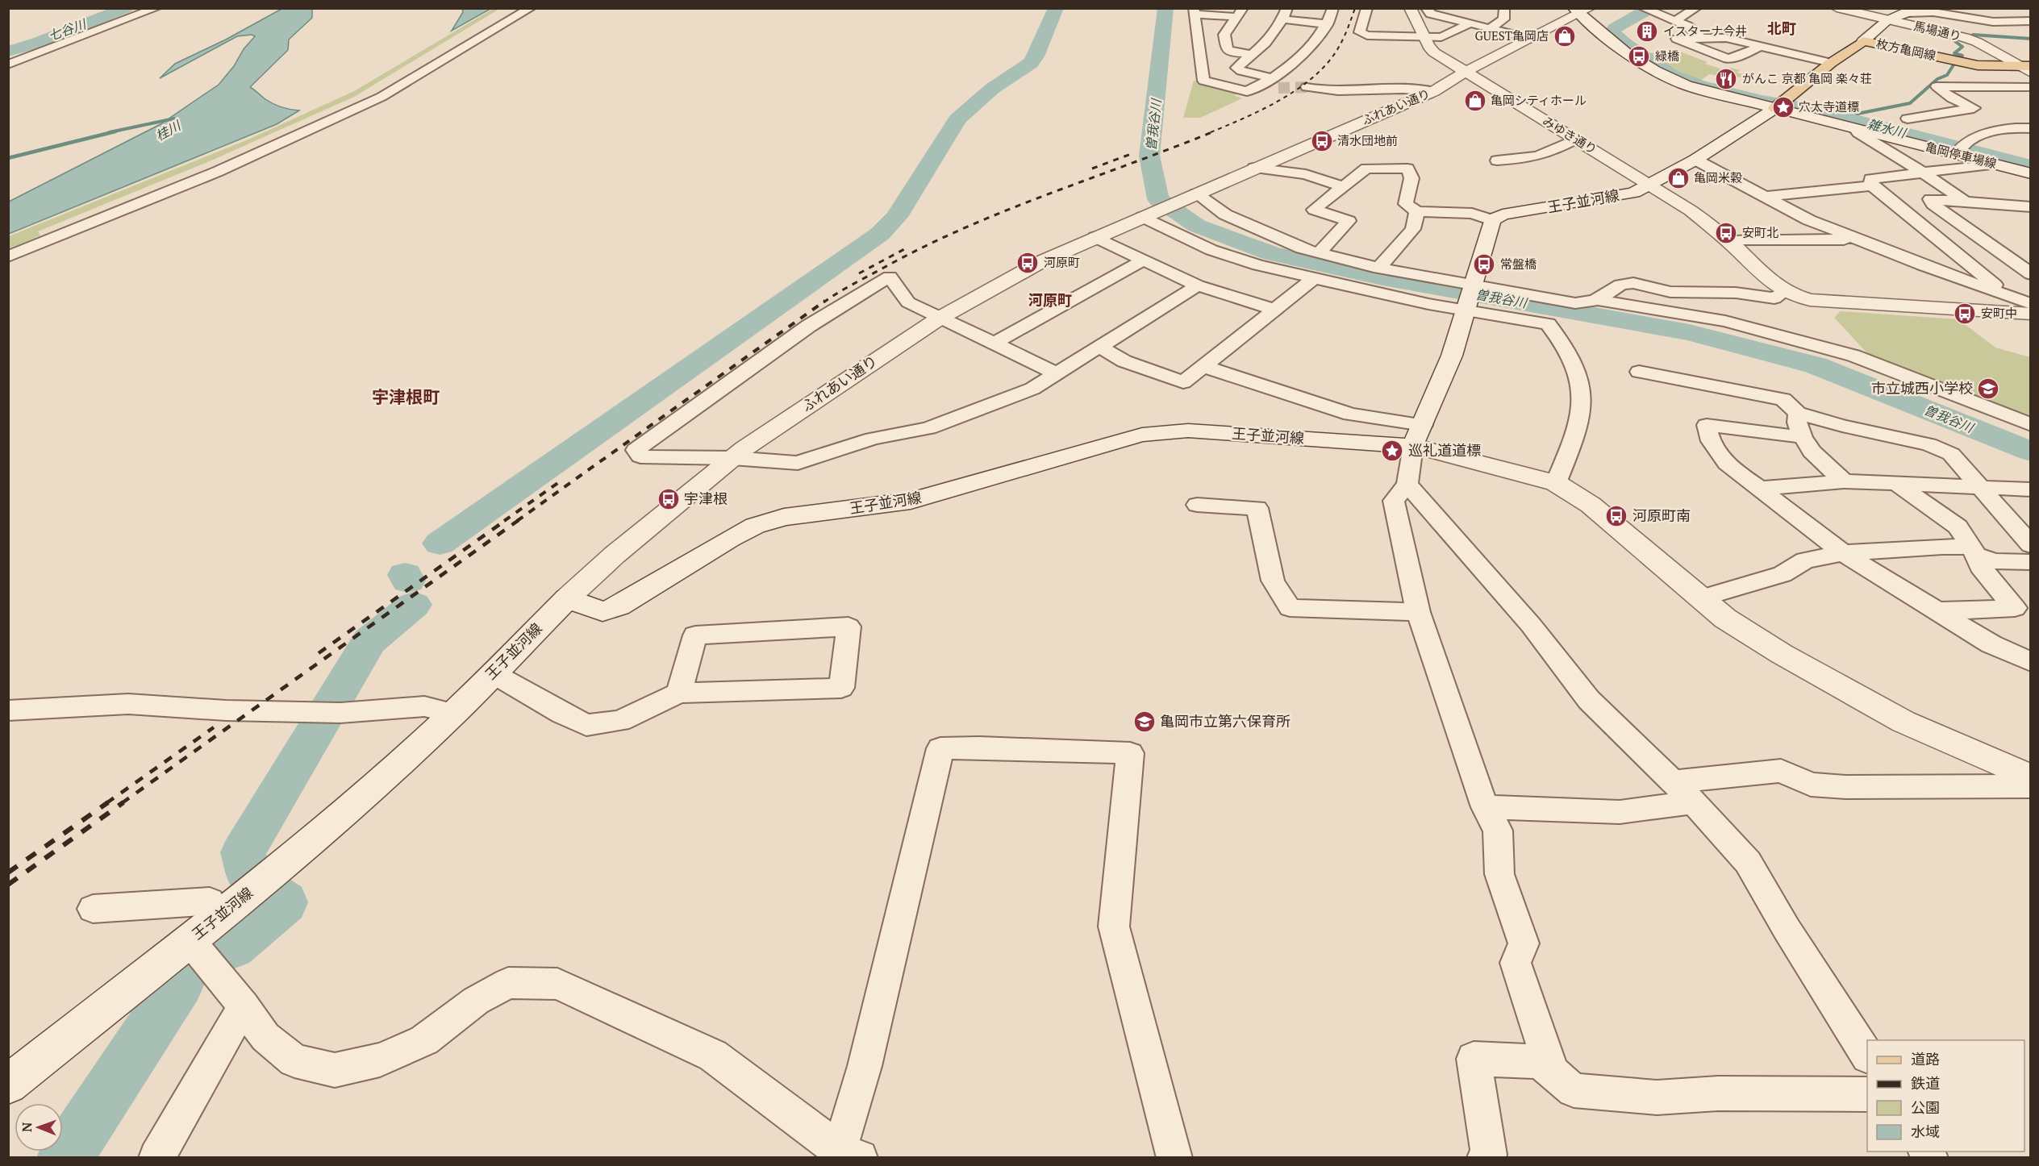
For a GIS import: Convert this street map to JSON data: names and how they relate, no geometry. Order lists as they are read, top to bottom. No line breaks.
{"streets":{"main road":["枚方亀岡線"],"street":["馬場通り","ふれあい通り","みゆき通り","亀岡停車場線","王子並河線"]},"crossings":[["馬場通り","枚方亀岡線"],["枚方亀岡線","亀岡停車場線"],["枚方亀岡線","王子並河線"],["ふれあい通り","みゆき通り"],["ふれあい通り","亀岡停車場線"],["ふれあい通り","王子並河線"],["みゆき通り","王子並河線"],["亀岡停車場線","王子並河線"]],"districts":["北町","河原町","宇津根町"],"water":["七谷川","曽我谷川","雑水川","桂川"],"places":{"building":["イスターナ今井"],"shop":["GUEST亀岡店","亀岡シティホール","亀岡米穀"],"bus stop":["緑橋","清水団地前","安町北","河原町","常盤橋","安町中","宇津根","河原町南"],"restaurant":["がんこ 京都 亀岡 楽々荘"],"place":["穴太寺道標","巡礼道道標"],"school or university":["市立城西小学校","亀岡市立第六保育所"]},"legend":["道路","鉄道","公園","水域"],"north":"left"}
